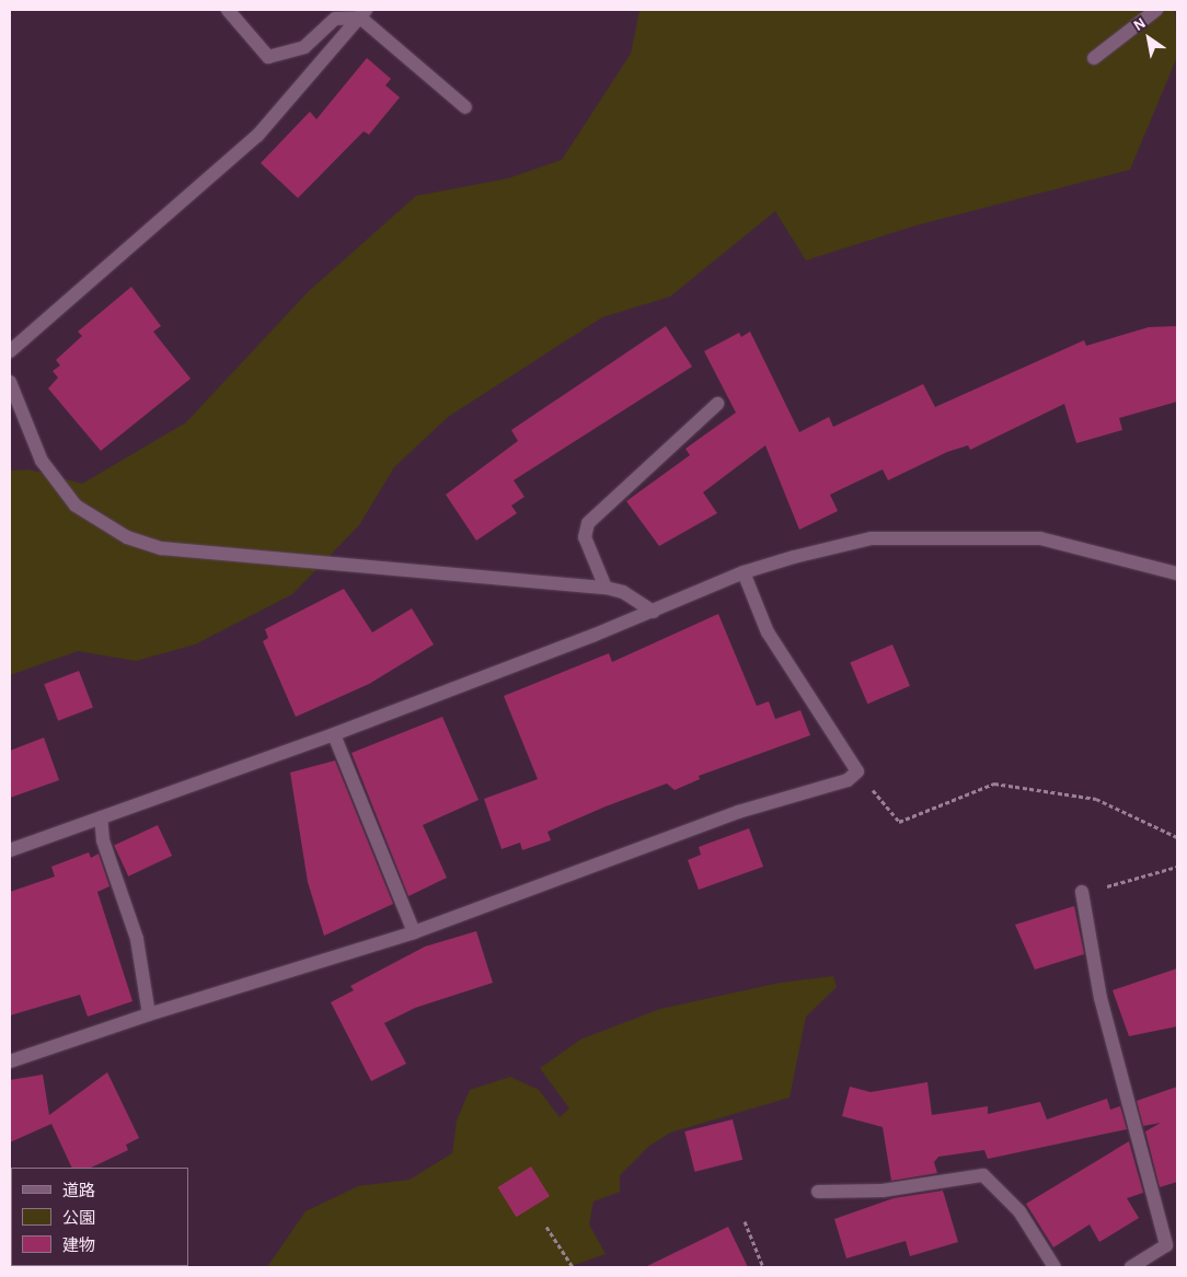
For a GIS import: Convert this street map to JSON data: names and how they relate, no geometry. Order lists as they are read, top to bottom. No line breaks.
{"legend":["道路","公園","建物"],"north":"top left"}
